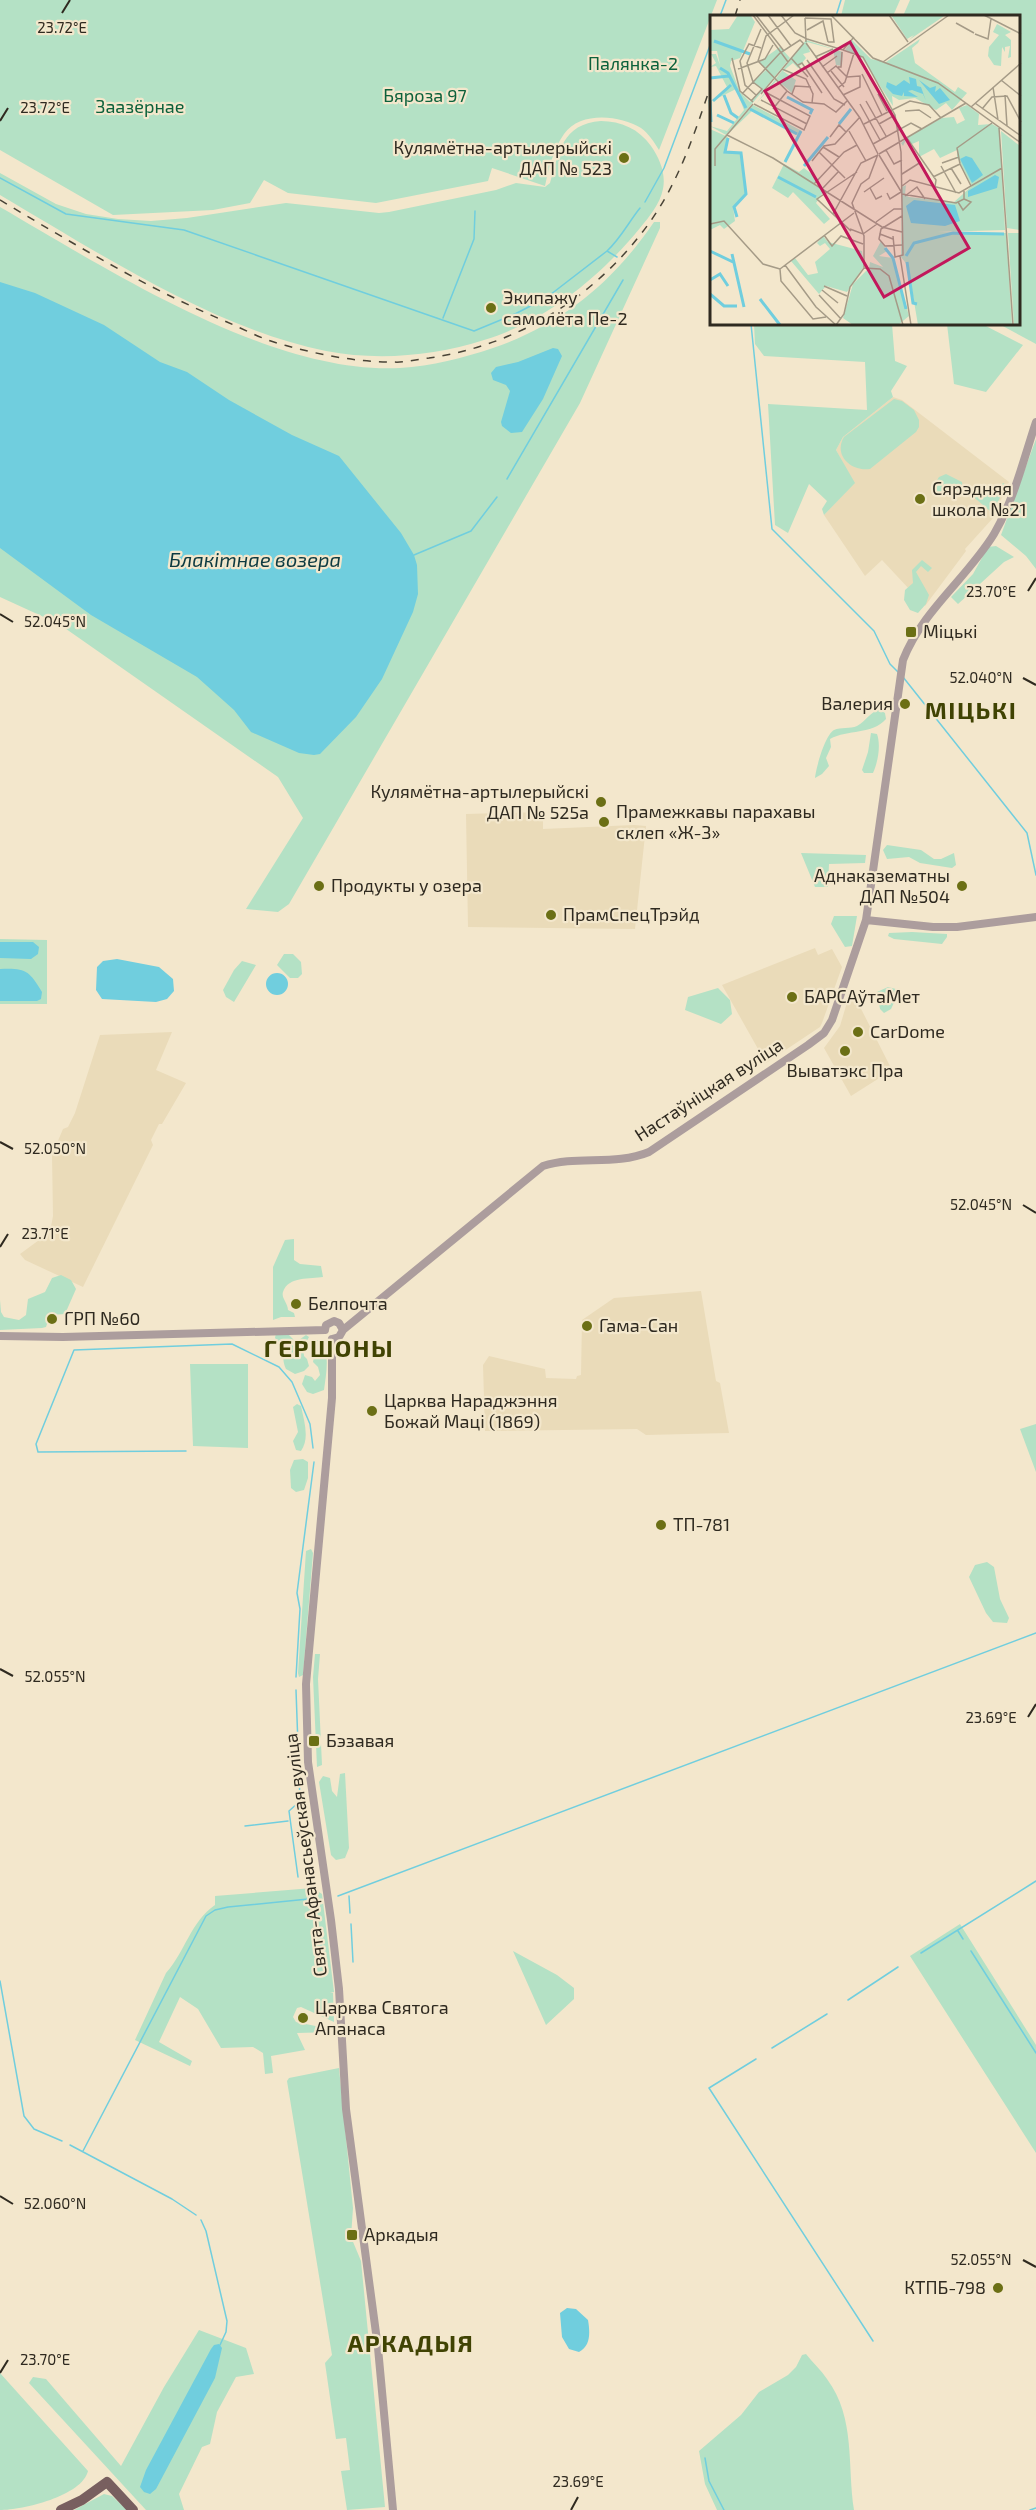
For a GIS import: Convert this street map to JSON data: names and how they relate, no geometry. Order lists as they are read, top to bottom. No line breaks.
{"streets":{"street":["Настаўніцкая вуліца","Свята-Афанасьеўская вуліца"]},"crossings":[["Настаўніцкая вуліца","Свята-Афанасьеўская вуліца"]],"districts":["МІЦЬКІ","ГЕРШОНЫ","АРКАДЫЯ"],"water":["Блакітнае возера"],"parks":["Палянка-2","Бяроза 97","Заазёрнае"],"places":{"other":["Кулямётна-артылерыйскі ДАП № 523","Экипажу самолёта Пе-2","Сярэдняя школа №21","Валерия","Кулямётна-артылерыйскі ДАП № 525а","Прамежкавы парахавы склеп «Ж-З»","Продукты у озера","Аднаказематны ДАП №504","ПрамСпецТрэйд","БАРСАўтаМет","CarDome","Выватэкс Пра","Белпочта","ГРП №60","Гама-Сан","Царква Нараджэння Божай Маці (1869)","ТП-781","Царква Святога Апанаса","КТПБ-798"],"transit":["Міцькі","Бэзавая","Аркадыя"]},"coordinates":["23.72°E","23.70°E","52.045°N","52.040°N","52.050°N","23.71°E","52.055°N","23.69°E","52.060°N"]}
